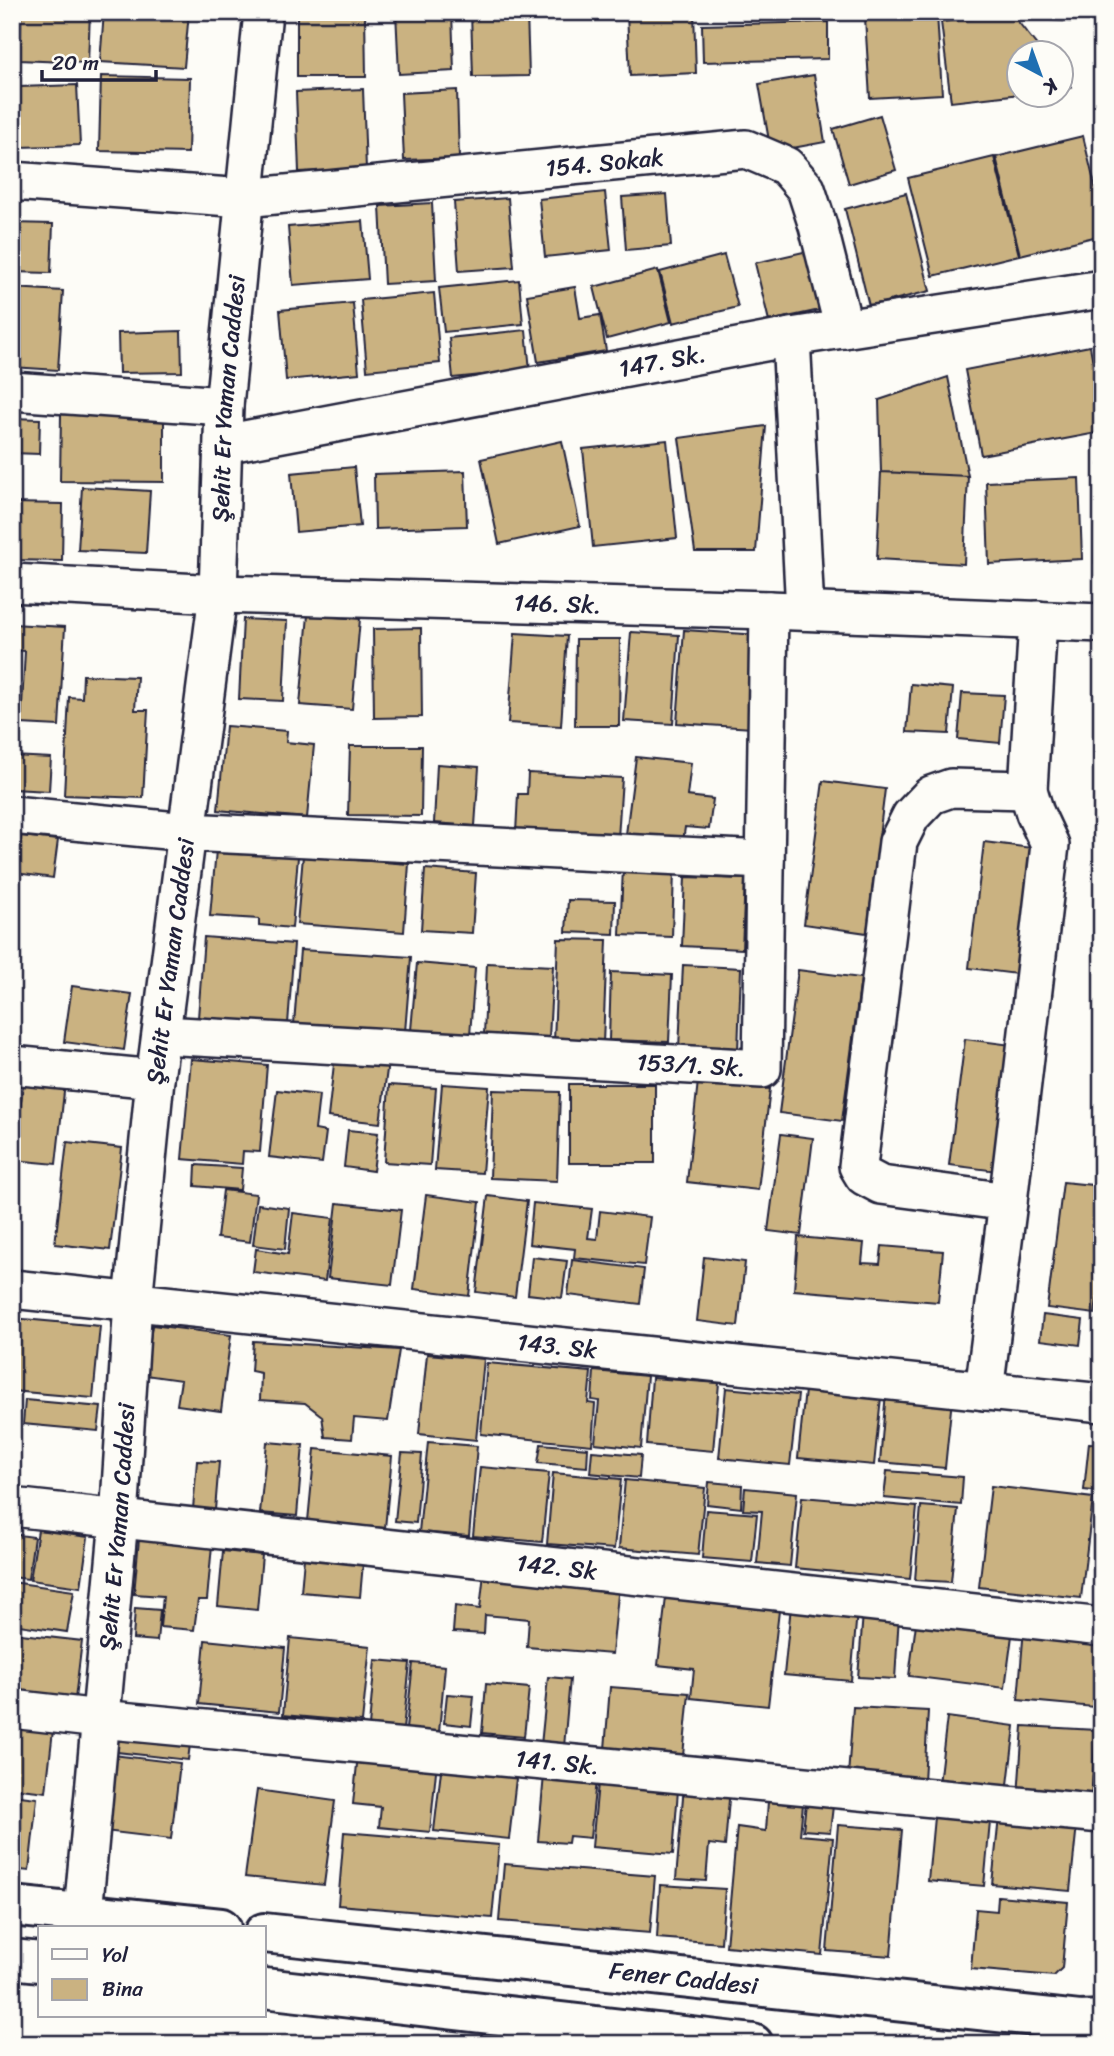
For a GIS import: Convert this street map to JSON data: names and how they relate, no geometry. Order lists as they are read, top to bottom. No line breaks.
{"streets":{"main road":["Fener Caddesi"],"street":["154. Sokak","147. Sk.","Şehit Er Yaman Caddesi","146. Sk.","153/1. Sk.","143. Sk","142. Sk","141. Sk."]},"crossings":[["154. Sokak","147. Sk."],["154. Sokak","Şehit Er Yaman Caddesi"],["147. Sk.","Şehit Er Yaman Caddesi"],["147. Sk.","153/1. Sk."],["Şehit Er Yaman Caddesi","146. Sk."],["Şehit Er Yaman Caddesi","153/1. Sk."],["Şehit Er Yaman Caddesi","143. Sk"],["Şehit Er Yaman Caddesi","142. Sk"],["Şehit Er Yaman Caddesi","141. Sk."],["146. Sk.","153/1. Sk."]],"legend":["Yol","Bina"],"scale_bar":"20 m","north":"bottom right"}
